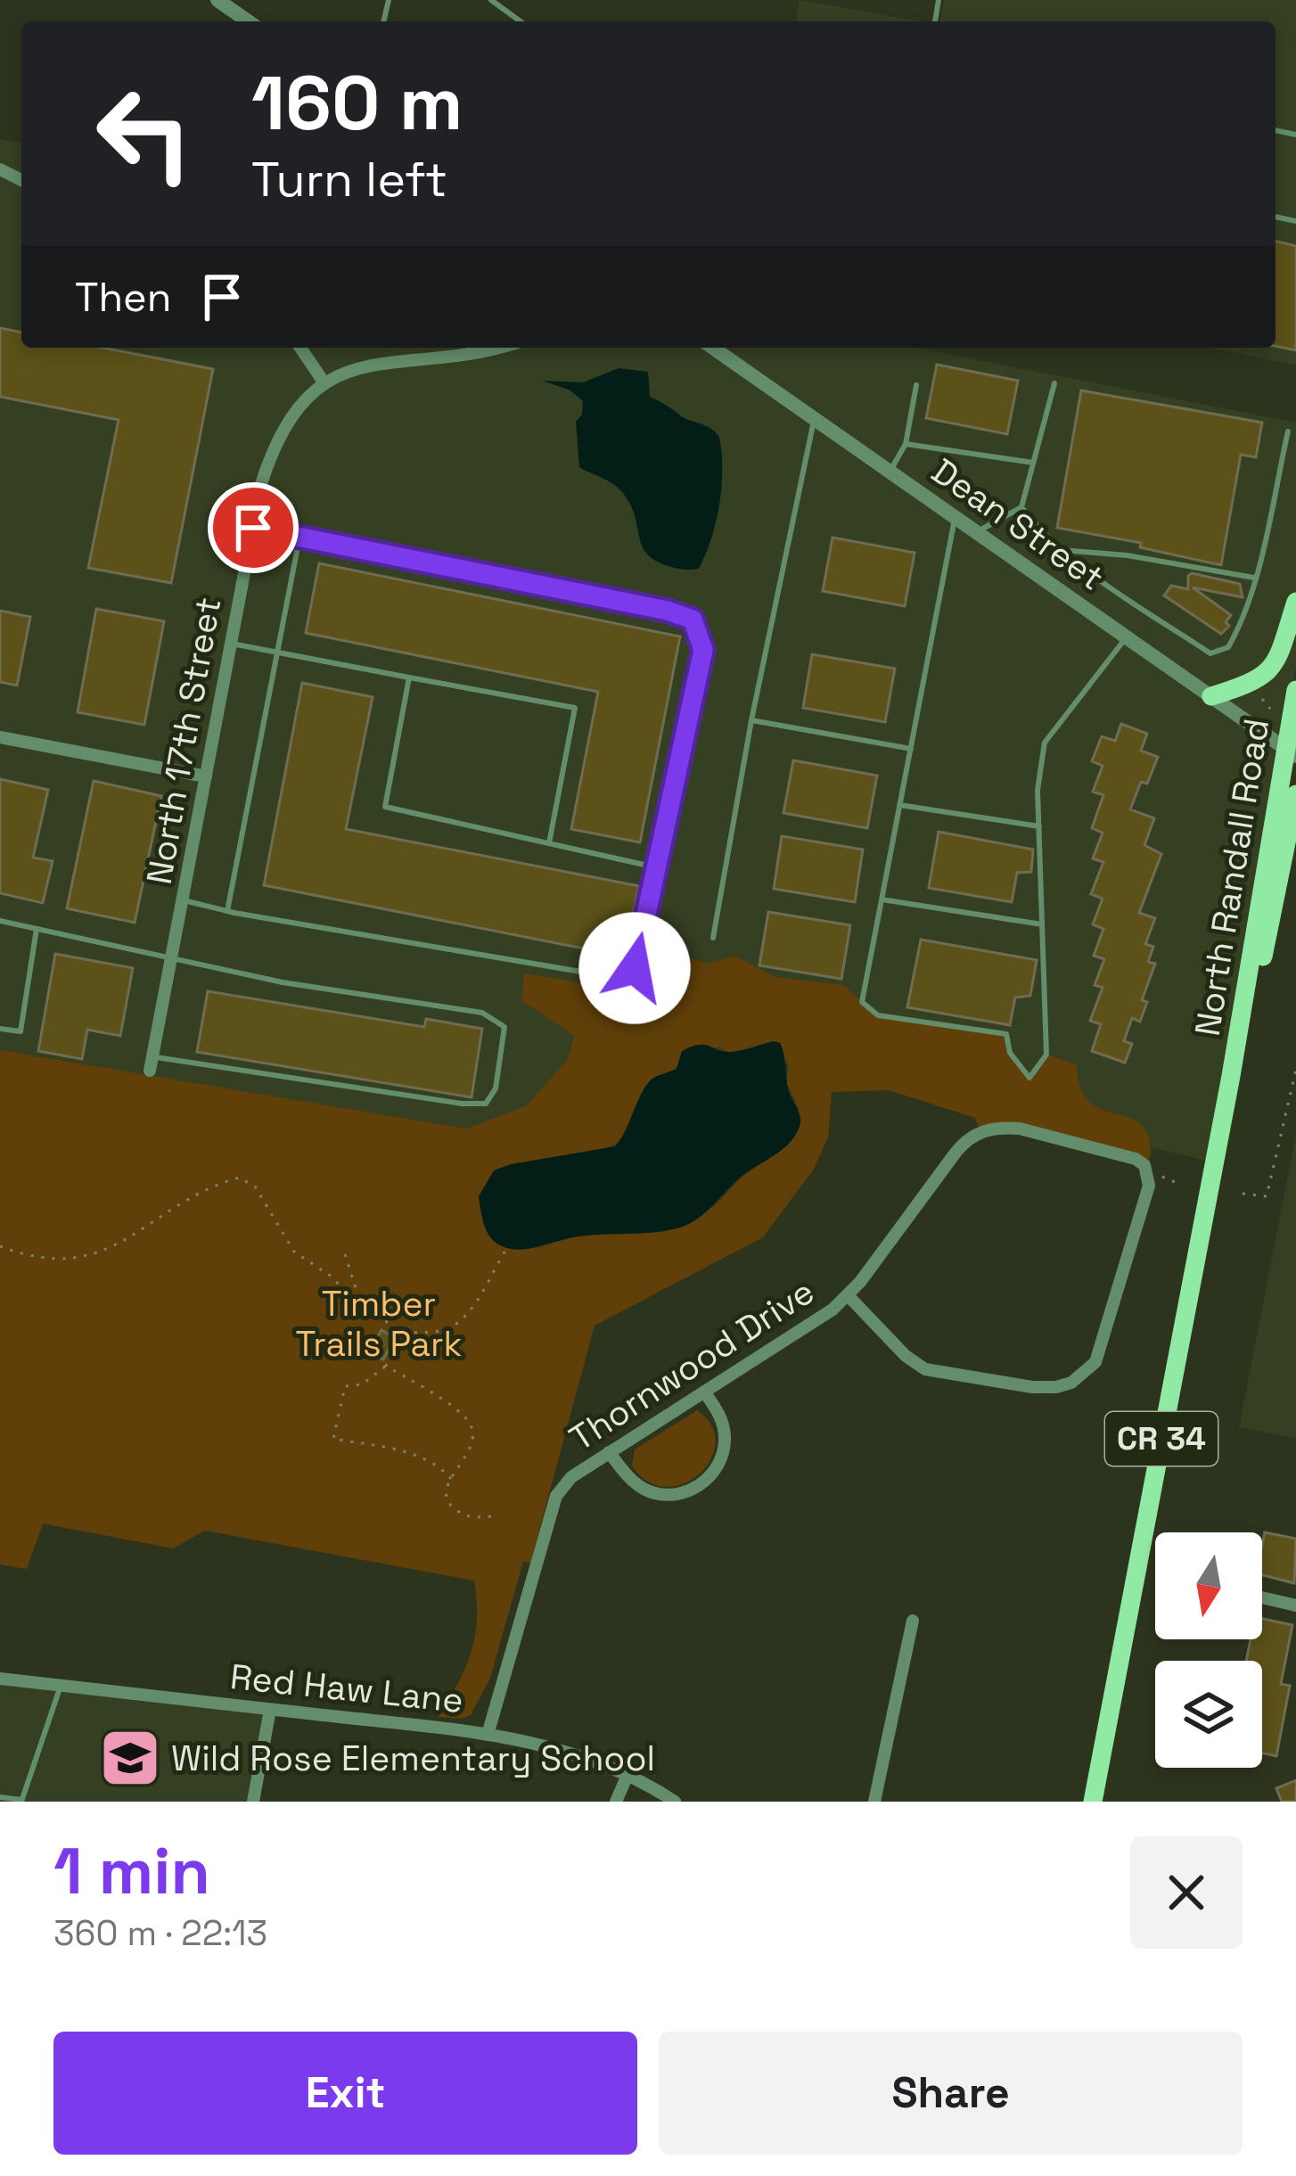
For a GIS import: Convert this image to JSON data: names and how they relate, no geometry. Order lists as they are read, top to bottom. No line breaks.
{"streets":{"main road":["North Randall Road","CR 34"],"street":["Dean Street","North 17th Street","Thornwood Drive","Red Haw Lane"]},"crossings":[["Dean Street","North Randall Road"],["Thornwood Drive","Red Haw Lane"]],"parks":["Timber Trails Park"],"places":{"school or university":["Wild Rose Elementary School"]},"north":"bottom","page":{"turn":["160 m","Turn left"],"then":"Then","heading":["1 min","360 m · 22:13"],"buttons":["Exit","Share"]}}
